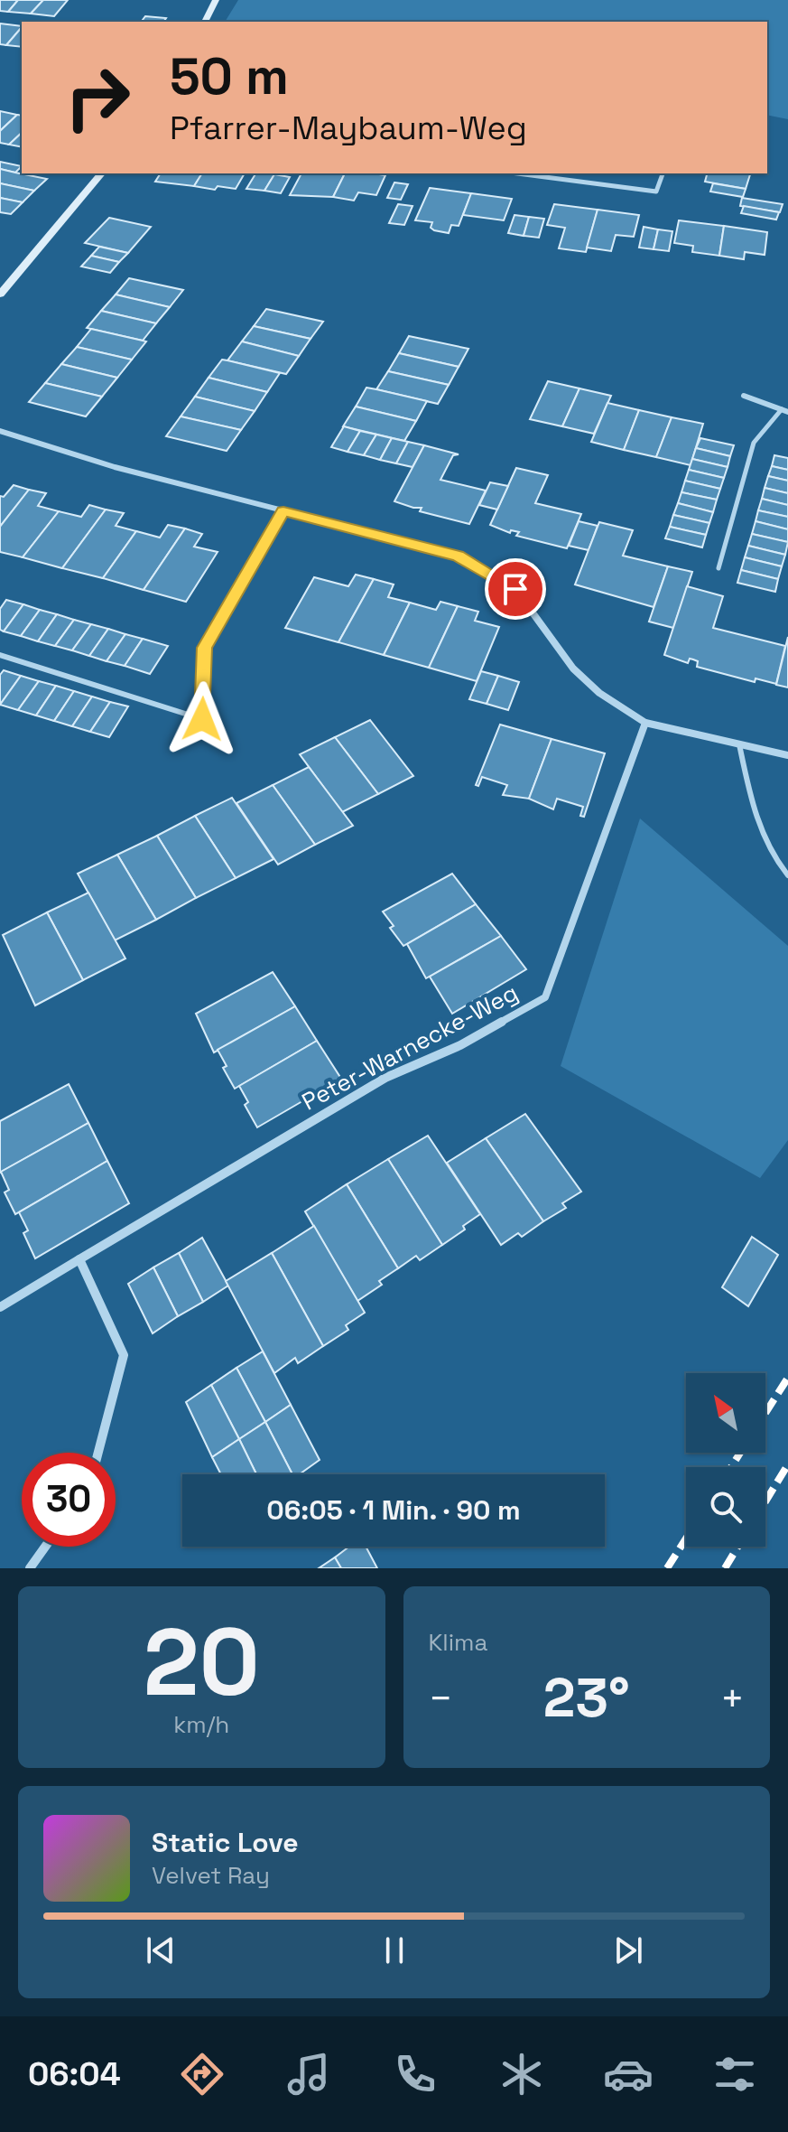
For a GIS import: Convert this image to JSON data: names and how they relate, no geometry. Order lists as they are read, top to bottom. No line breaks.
{"streets":{"street":["Peter-Warnecke-Weg"]},"north":"top left","page":{"turn":["50 m","Pfarrer-Maybaum-Weg"],"limit":"30","trip":"06:05 · 1 Min. · 90 m","tile":[["20","km/h"],"Klima"],"heat":["−","23°","+"],"song":["Static Love","Velvet Ray"],"tabs":"06:04"}}
